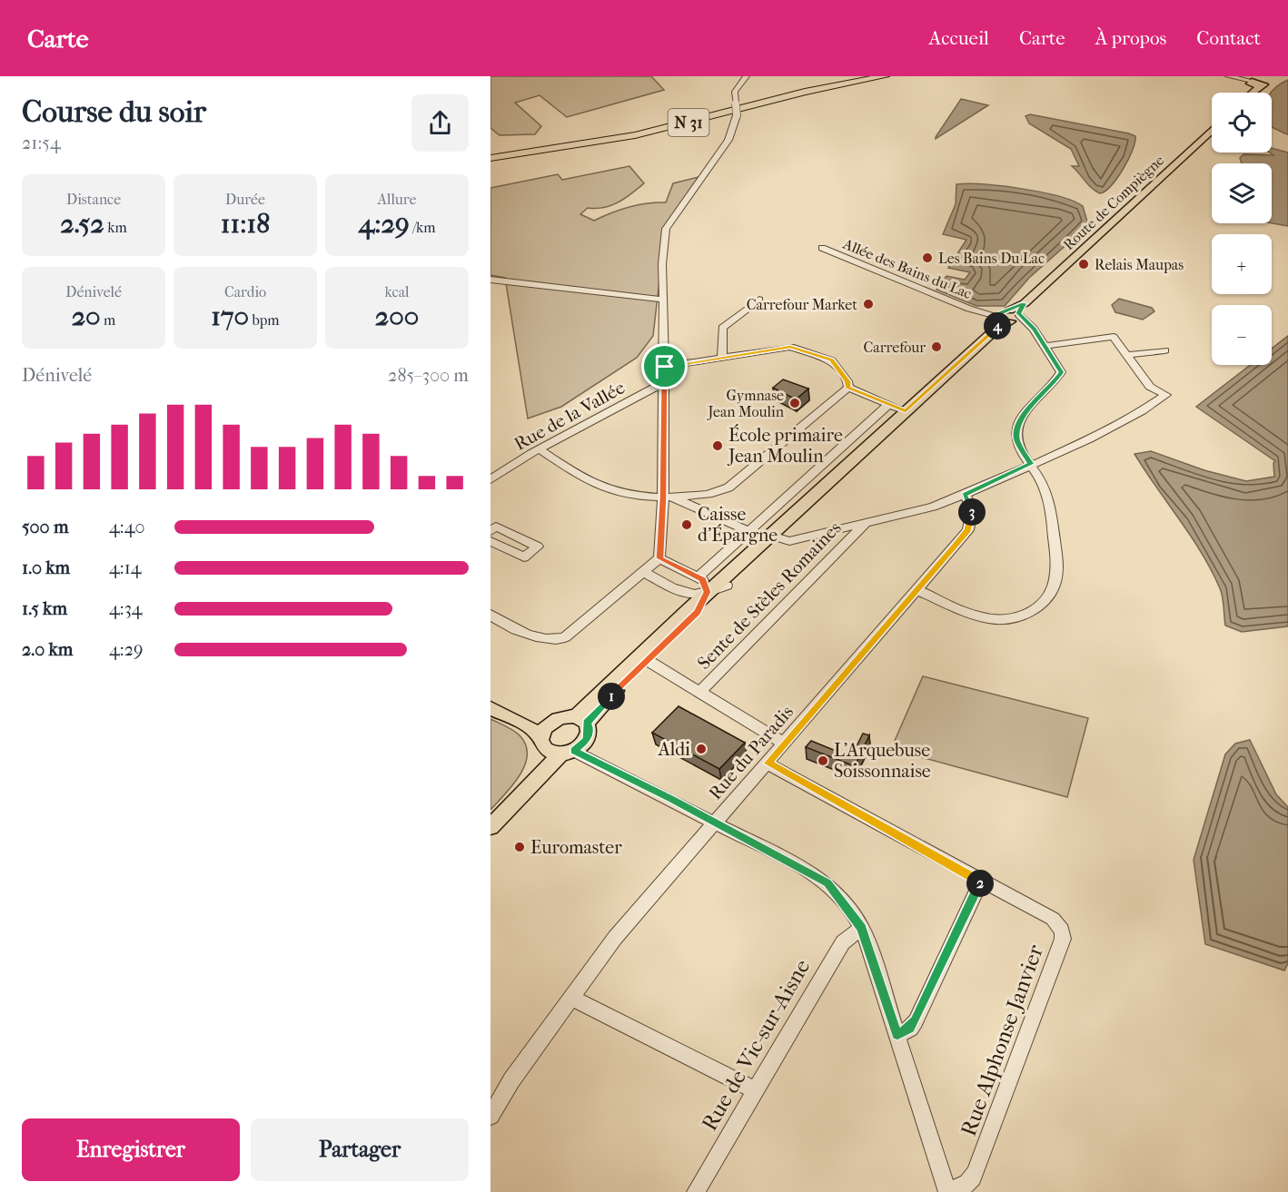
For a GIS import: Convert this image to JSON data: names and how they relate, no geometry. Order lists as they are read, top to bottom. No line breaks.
{"streets":{"highway":["N 31"],"main road":["Route de Compiègne"],"street":["Allée des Bains du Lac","Rue de la Vallée","Sente de Stèles Romaines","Rue du Paradis","Rue Alphonse Janvier","Rue de Vic-sur-Aisne"]},"crossings":[["Route de Compiègne","Allée des Bains du Lac"],["Rue du Paradis","Rue Alphonse Janvier"]],"places":["Les Bains Du Lac","Relais Maupas","Carrefour Market","Carrefour","Gymnase Jean Moulin","École primaire Jean Moulin","Caisse d'Épargne","Aldi","L'Arquebuse Soissonnaise","Euromaster"],"page":{"header":"Carte","nav":["Accueil","Carte","À propos","Contact"],"heading":["Course du soir","21:54"],"map_buttons":["+","−"],"stats":[["Distance","2.52 km"],["Durée","11:18"],["Allure","4:29 /km"],["Dénivelé","20 m"],["Cardio","170 bpm"],["kcal","200"]],"pins":["4","3","1","2"],"chart":["Dénivelé","285–300 m"],"list":[{"name":"500 m","note":"4:40"},{"name":"1.0 km","note":"4:14"},{"name":"1.5 km","note":"4:34"},{"name":"2.0 km","note":"4:29"}],"buttons":["Enregistrer","Partager"]}}
